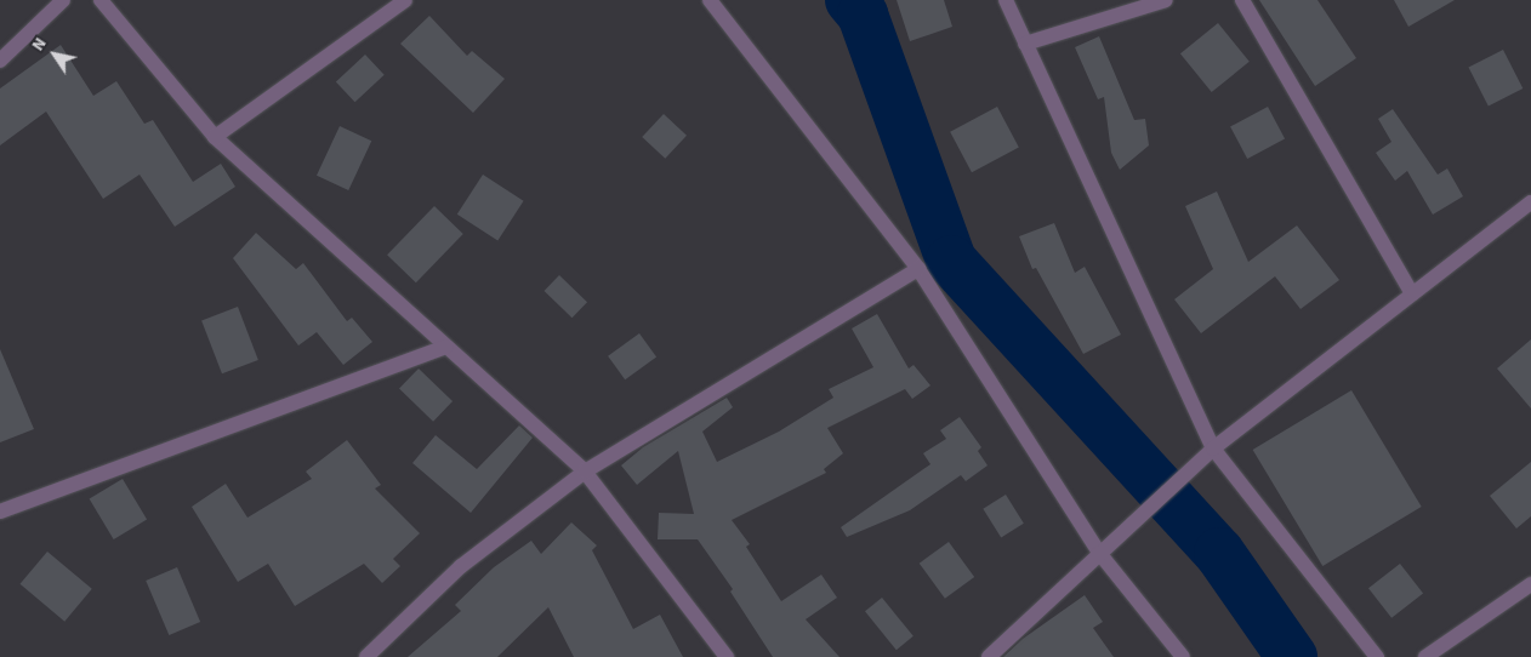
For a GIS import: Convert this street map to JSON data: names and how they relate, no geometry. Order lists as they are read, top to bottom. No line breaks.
{"north":"top left"}
